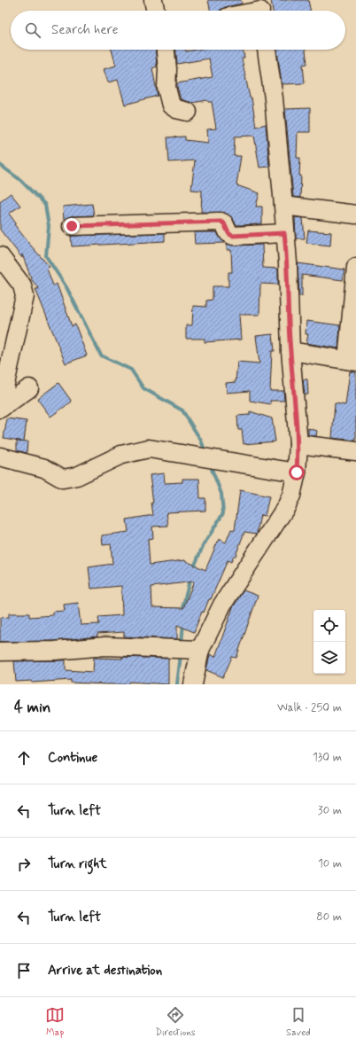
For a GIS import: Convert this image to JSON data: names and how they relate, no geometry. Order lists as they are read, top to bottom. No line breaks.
{"page":{"search":"Search here","heading":["4 min","Walk · 250 m"],"list":[["Continue","130 m"],["Turn left","30 m"],["Turn right","10 m"],["Turn left","80 m"],"Arrive at destination"],"nav":["Map","Directions","Saved"]}}
